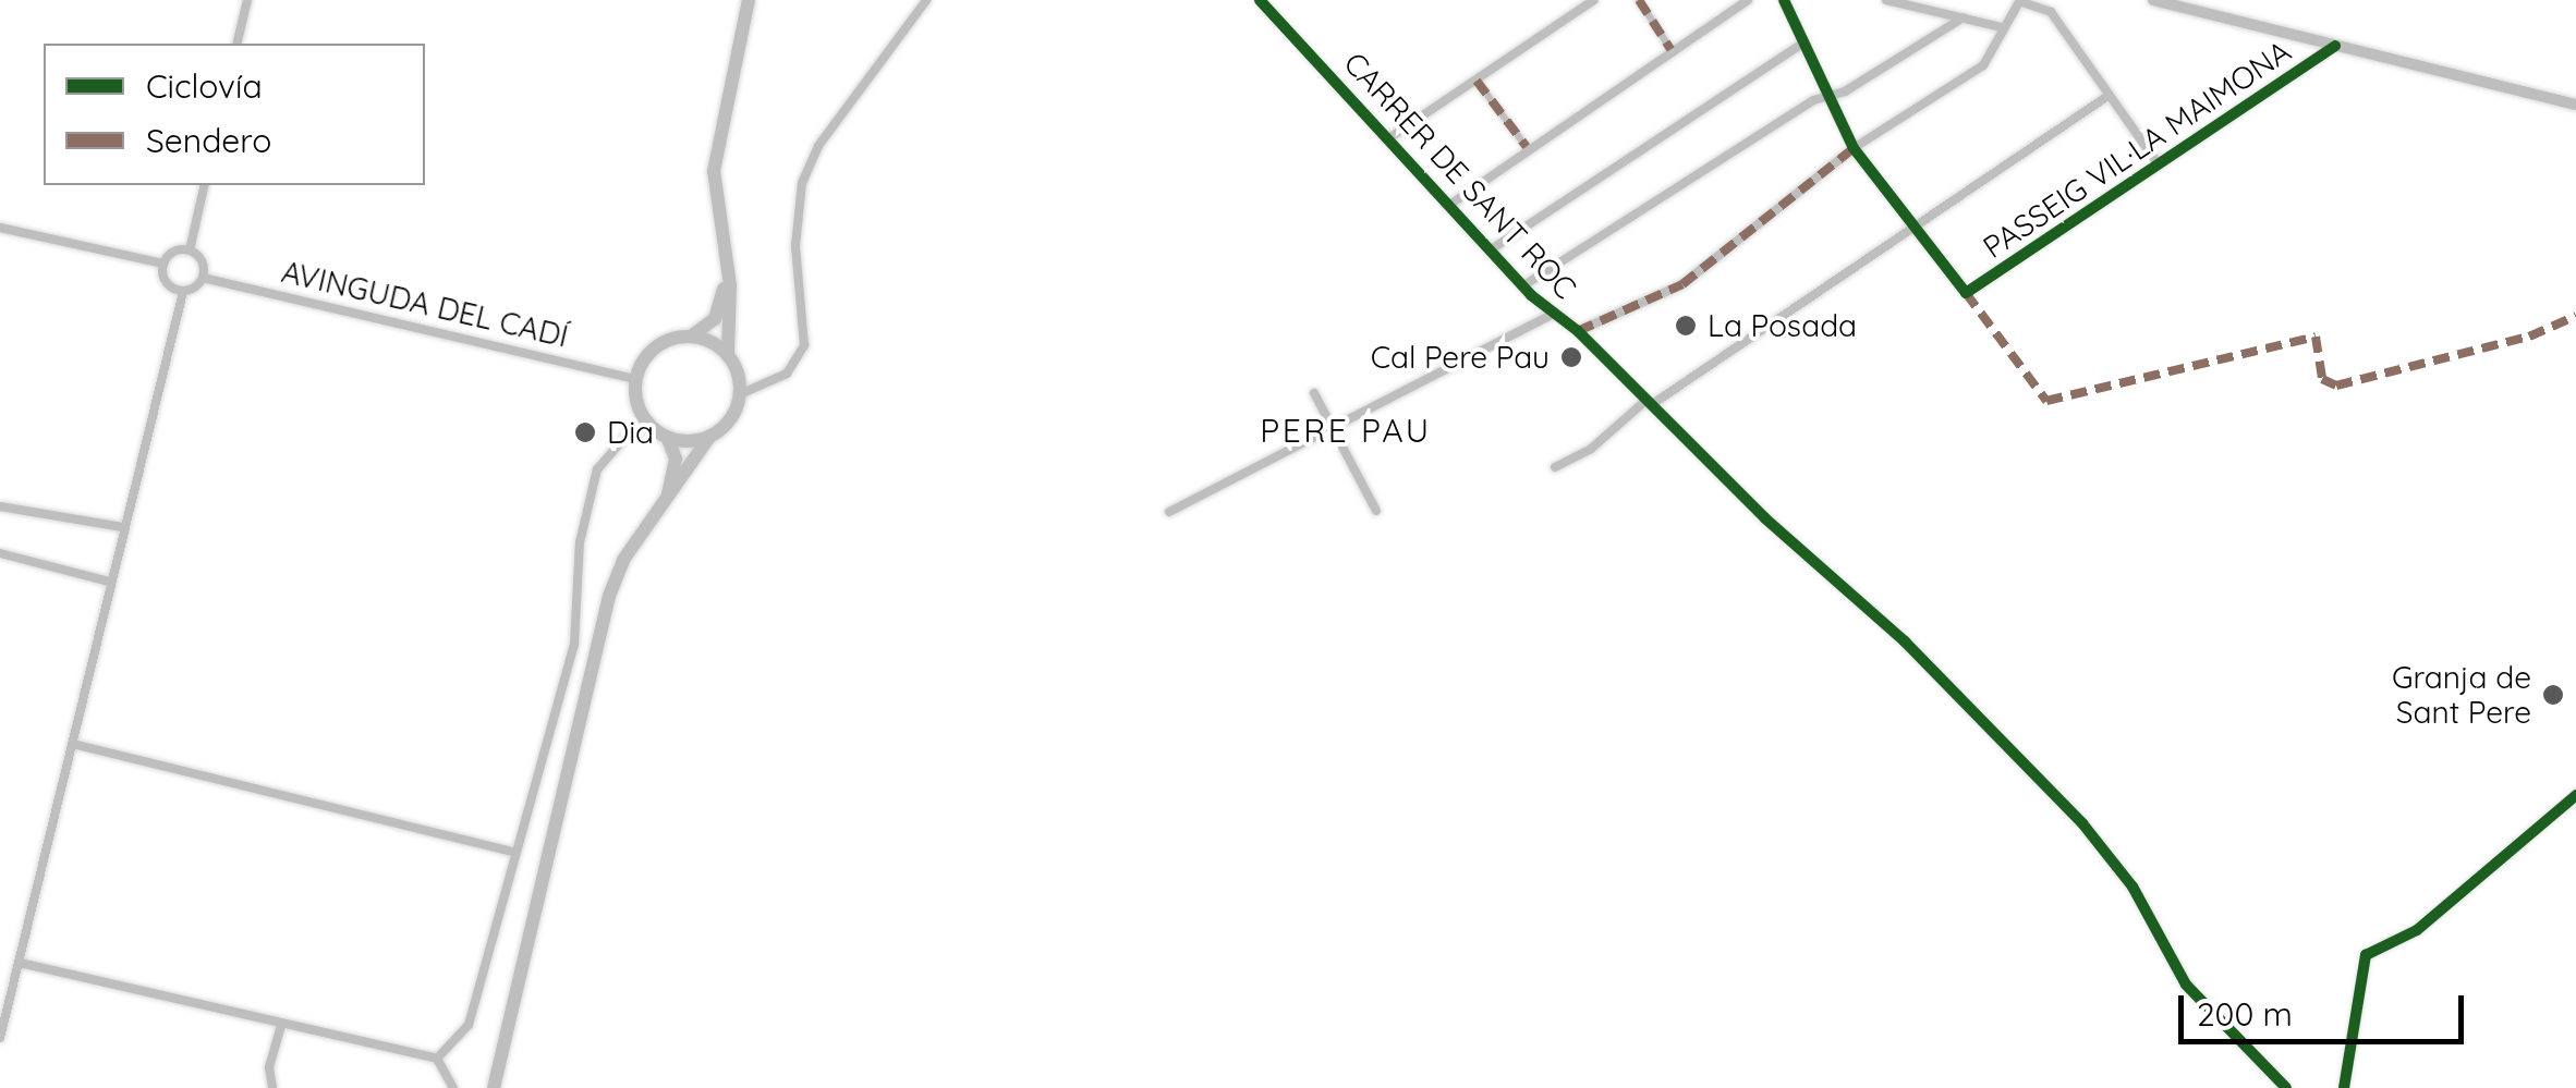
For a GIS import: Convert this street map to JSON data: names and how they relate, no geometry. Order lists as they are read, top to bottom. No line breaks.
{"streets":{"street":["PASSEIG VIL·LA MAIMONA","CARRER DE SANT ROC","AVINGUDA DEL CADÍ"]},"districts":["PERE PAU"],"places":["La Posada","Cal Pere Pau","Dia","Granja de Sant Pere"],"legend":["Ciclovía","Sendero"],"scale_bar":"200 m"}
